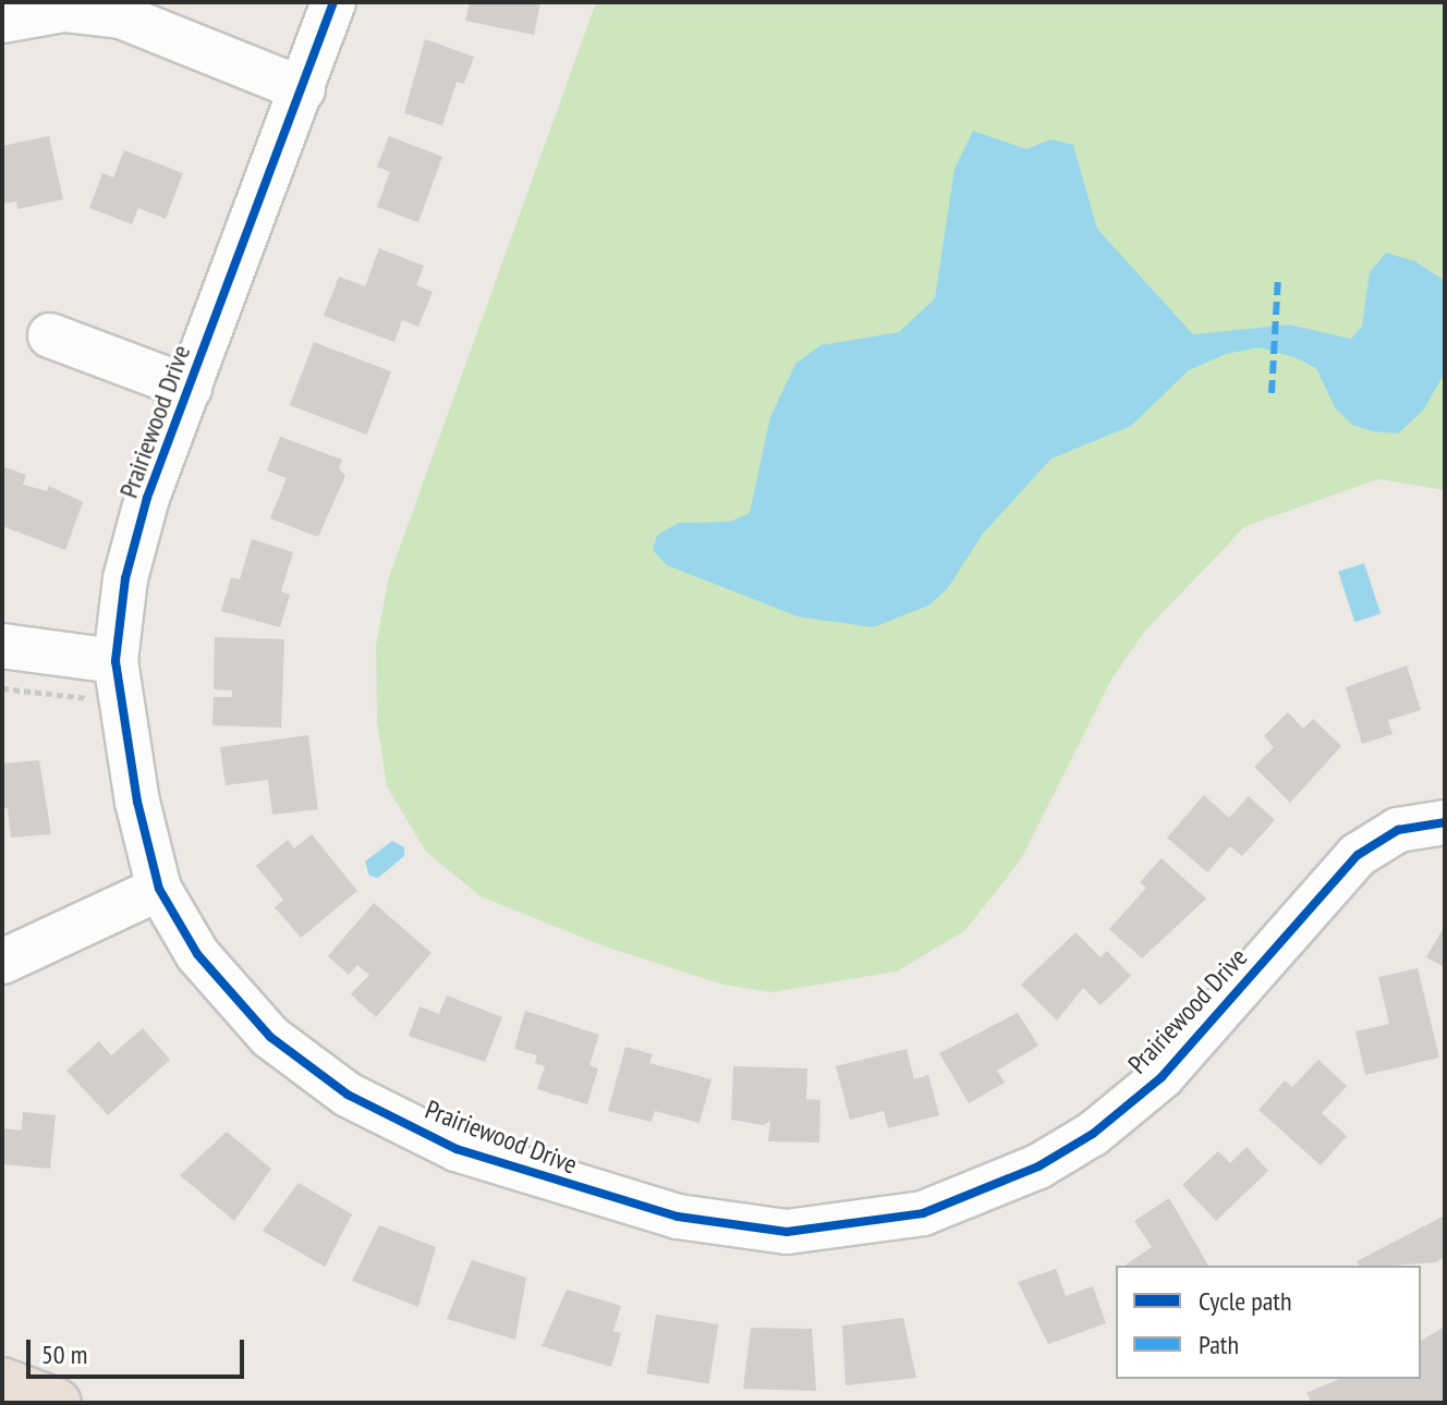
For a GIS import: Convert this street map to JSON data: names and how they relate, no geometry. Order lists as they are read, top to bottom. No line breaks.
{"streets":{"street":["Prairiewood Drive"]},"legend":["Cycle path","Path"],"scale_bar":"50 m"}
